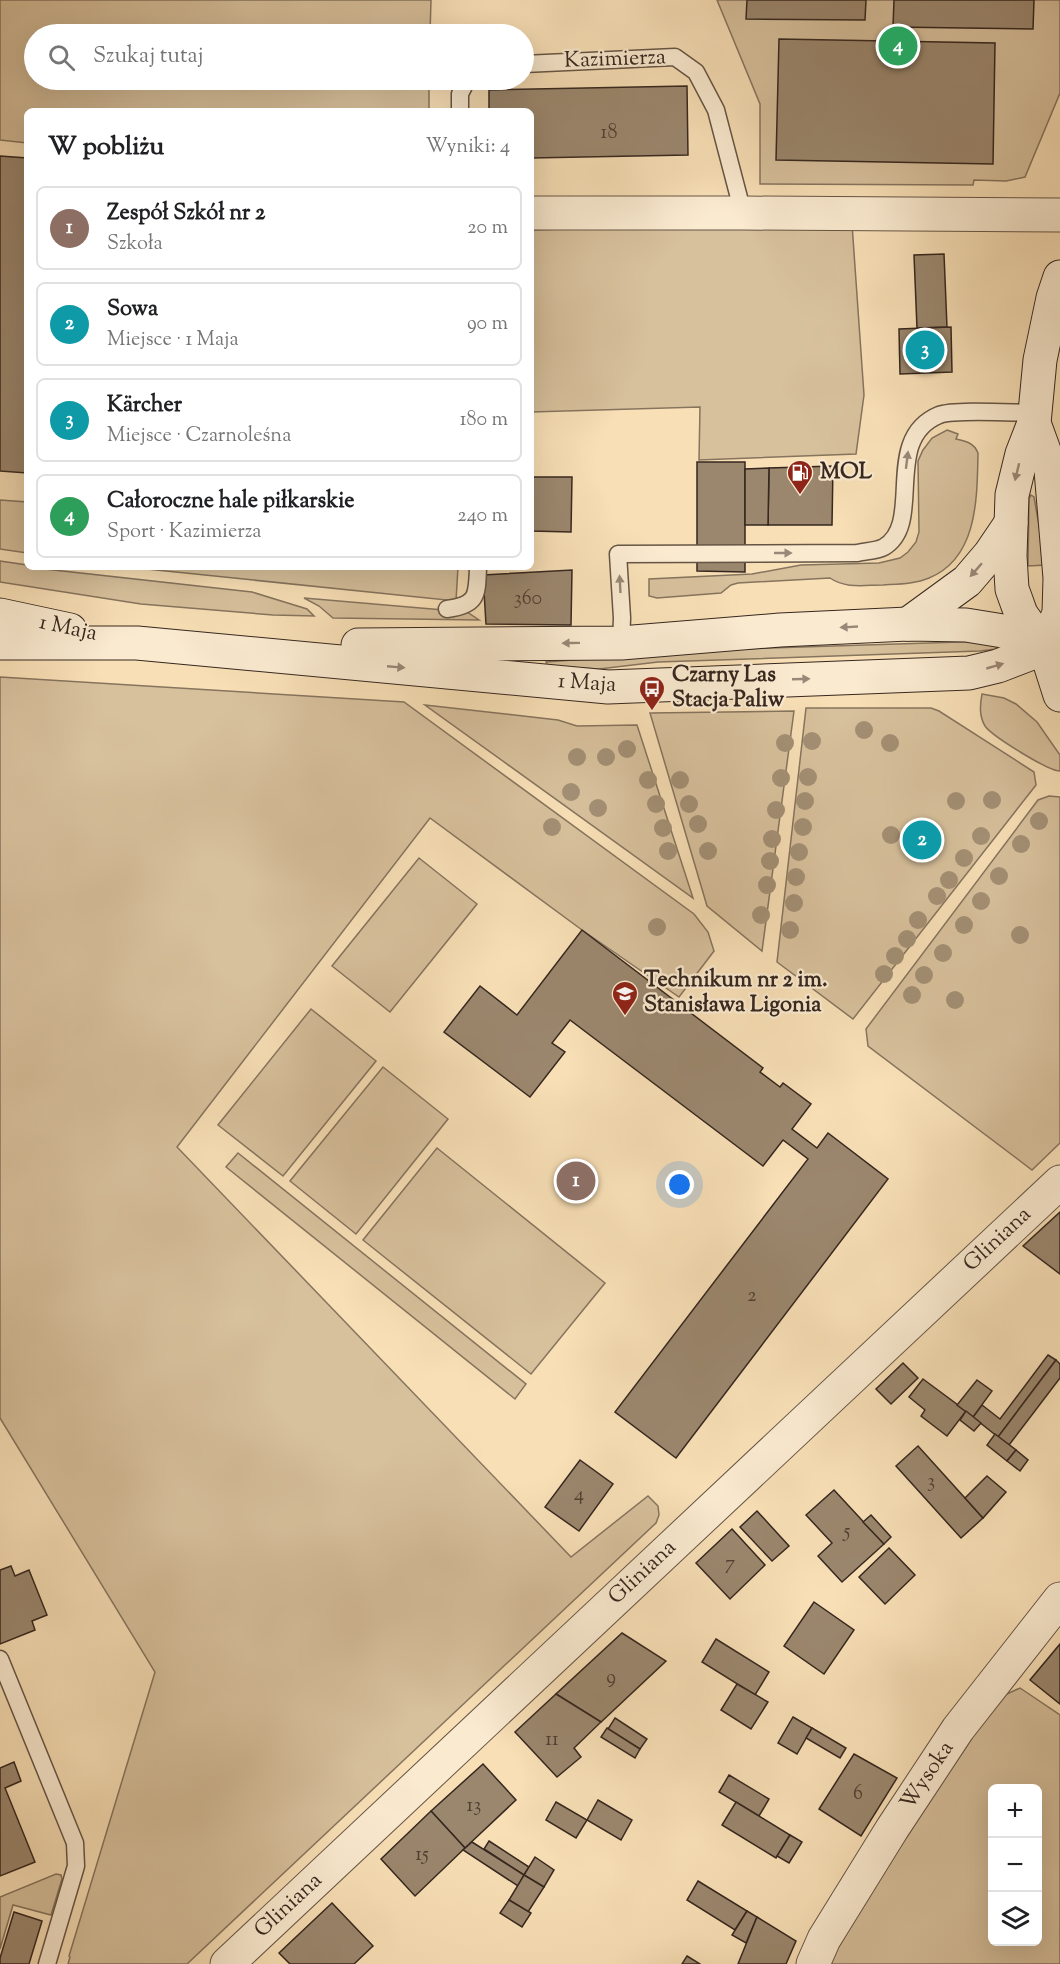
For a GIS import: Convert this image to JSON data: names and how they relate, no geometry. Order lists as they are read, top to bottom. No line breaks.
{"streets":{"street":["1 Maja","Gliniana","Wysoka"],"lane":["Kazimierza"]},"places":{"fuel station":["MOL"],"bus stop":["Czarny Las Stacja Paliw"],"school or university":["Technikum nr 2 im. Stanisława Ligonia"]},"house_numbers":["18","360","2","3","4","5","7","9","11","6","13","15"],"page":{"pins":["4","3","2","1"],"search":"Szukaj tutaj","heading":["W pobliżu","Wyniki: 4"],"list":[{"mark":"1","name":"Zespół Szkół nr 2","note":"Szkoła","value":"20 m"},{"mark":"2","name":"Sowa","note":"Miejsce · 1 Maja","value":"90 m"},{"mark":"3","name":"Kärcher","note":"Miejsce · Czarnoleśna","value":"180 m"},{"mark":"4","name":"Całoroczne hale piłkarskie","note":"Sport · Kazimierza","value":"240 m"}],"map_buttons":["+","−"]}}
